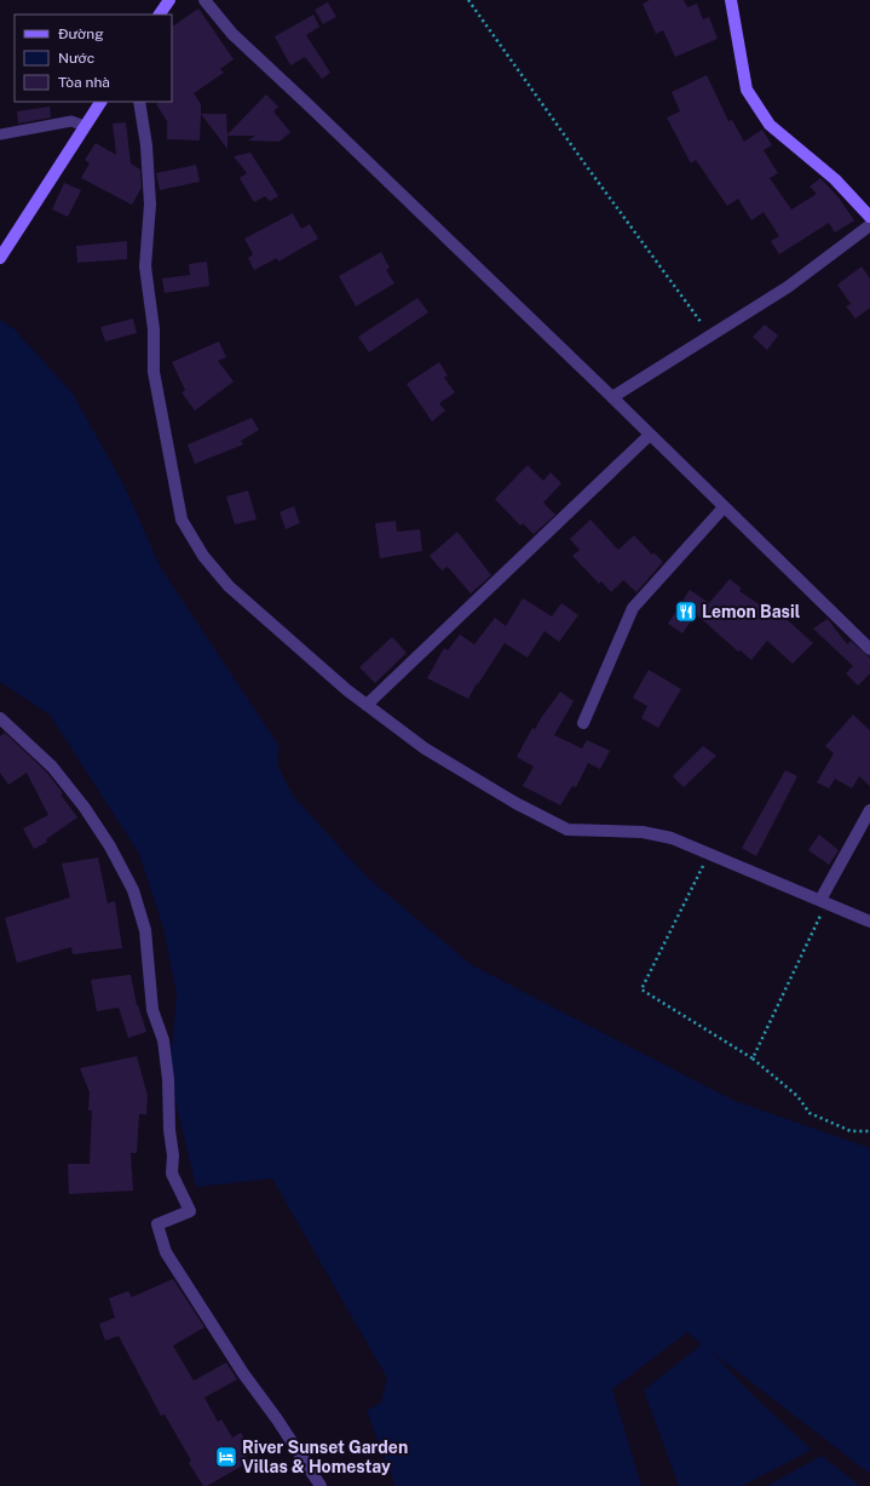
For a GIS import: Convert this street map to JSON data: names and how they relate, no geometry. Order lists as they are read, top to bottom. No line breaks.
{"places":{"restaurant":["Lemon Basil"],"hotel":["River Sunset Garden Villas & Homestay"]},"legend":["Đường","Nước","Tòa nhà"]}
